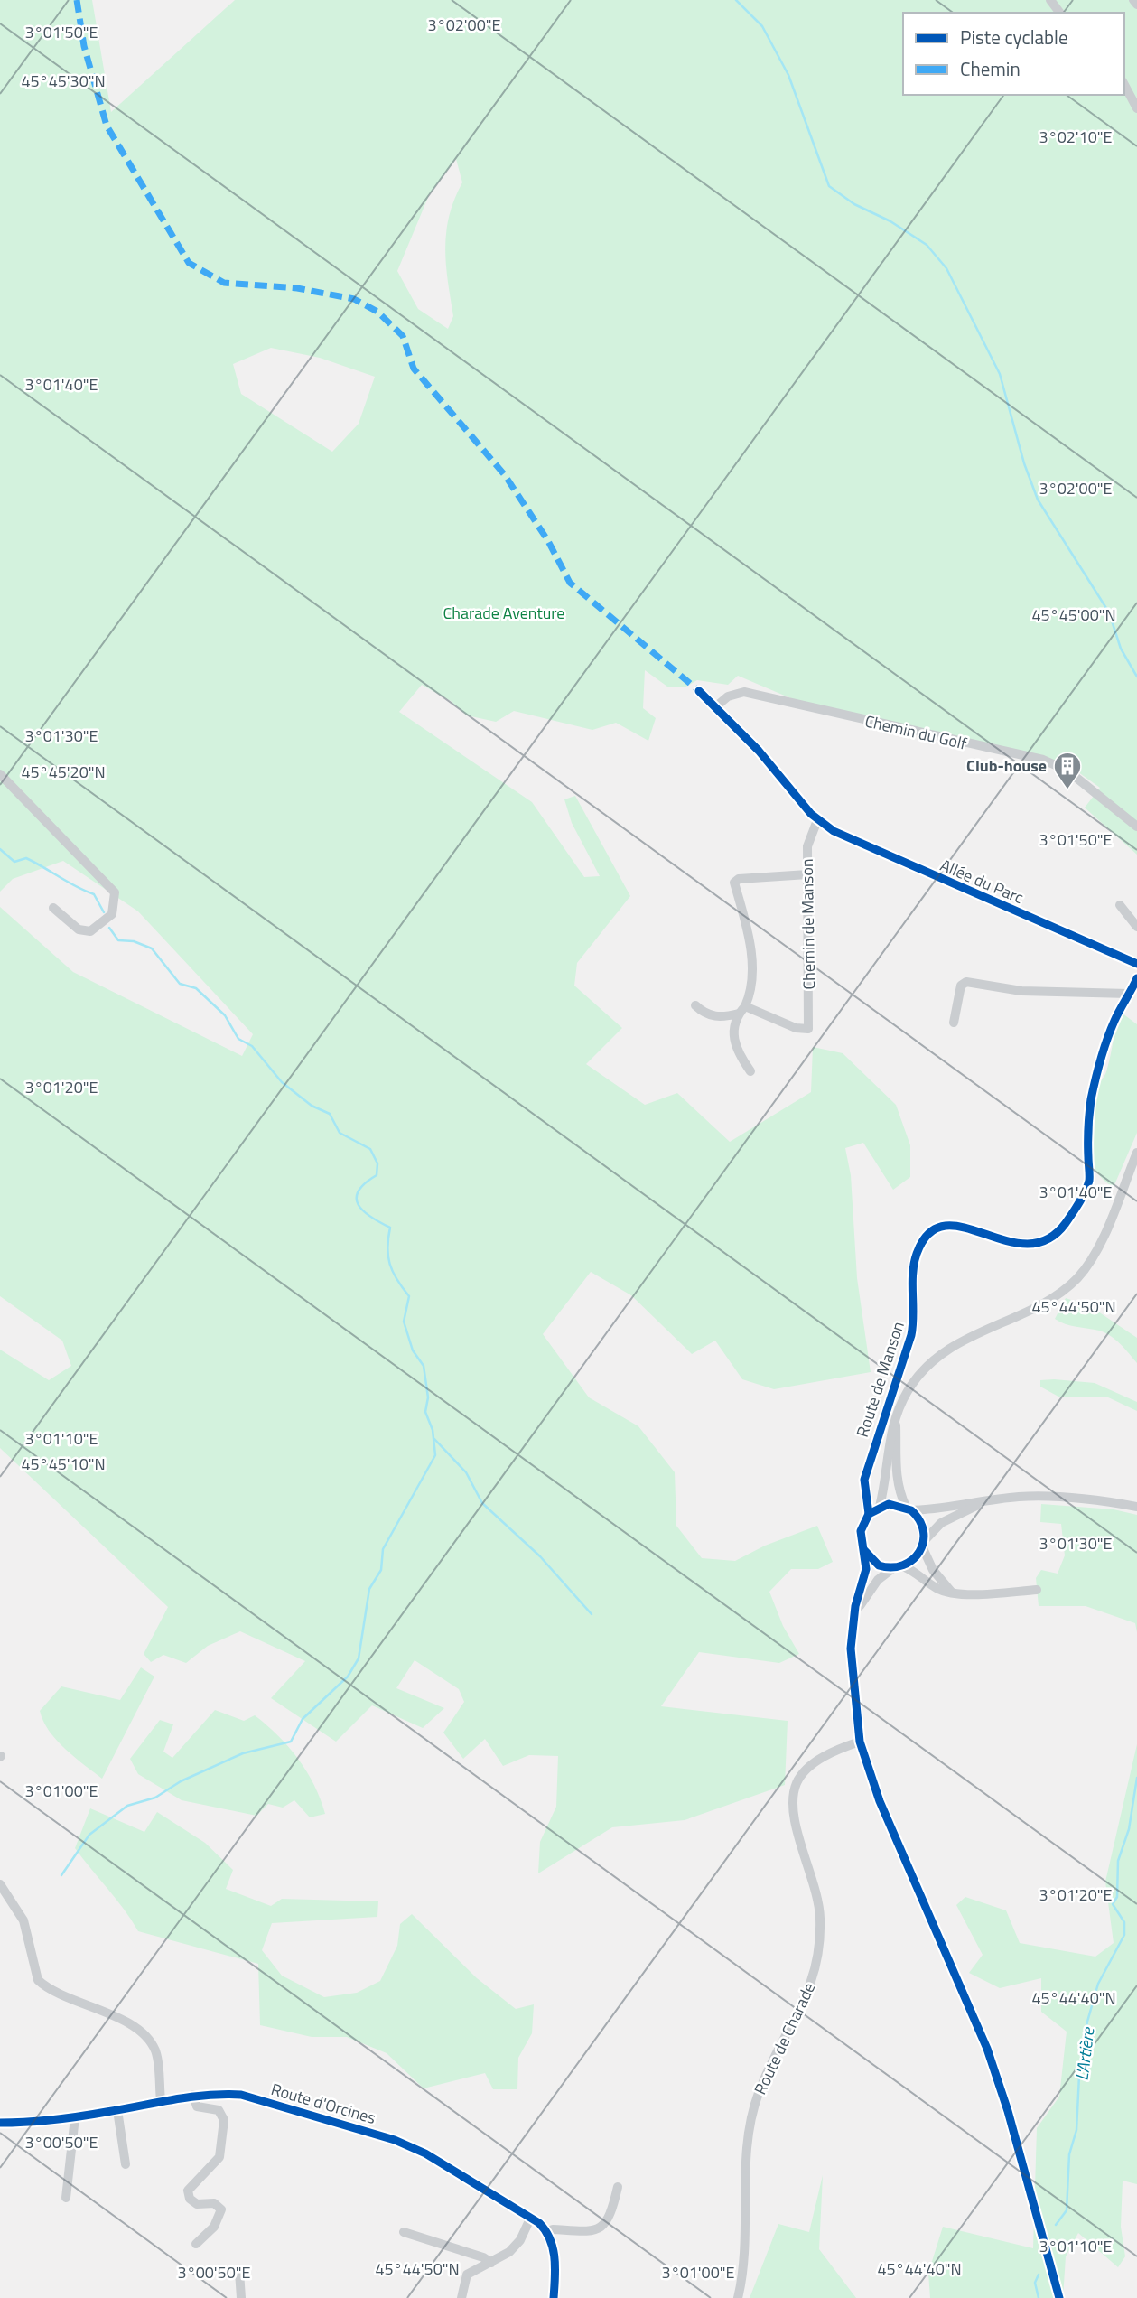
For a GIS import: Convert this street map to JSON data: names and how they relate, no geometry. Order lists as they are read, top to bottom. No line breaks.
{"streets":{"main road":["Route d'Orcines"],"street":["Chemin du Golf","Allée du Parc","Chemin de Manson","Route de Manson","Route de Charade"]},"crossings":[["Allée du Parc","Chemin de Manson"]],"water":["L'Artière"],"parks":["Charade Aventure"],"places":{"building":["Club-house"]},"legend":["Piste cyclable","Chemin"],"coordinates":["3°02'00\"E","3°01'50\"E","45°45'30\"N","3°02'10\"E","3°01'40\"E","45°45'00\"N","3°01'30\"E","45°45'20\"N","3°01'20\"E","45°44'50\"N","3°01'10\"E","45°45'10\"N","3°01'00\"E","45°44'40\"N","3°00'50\"E"]}
